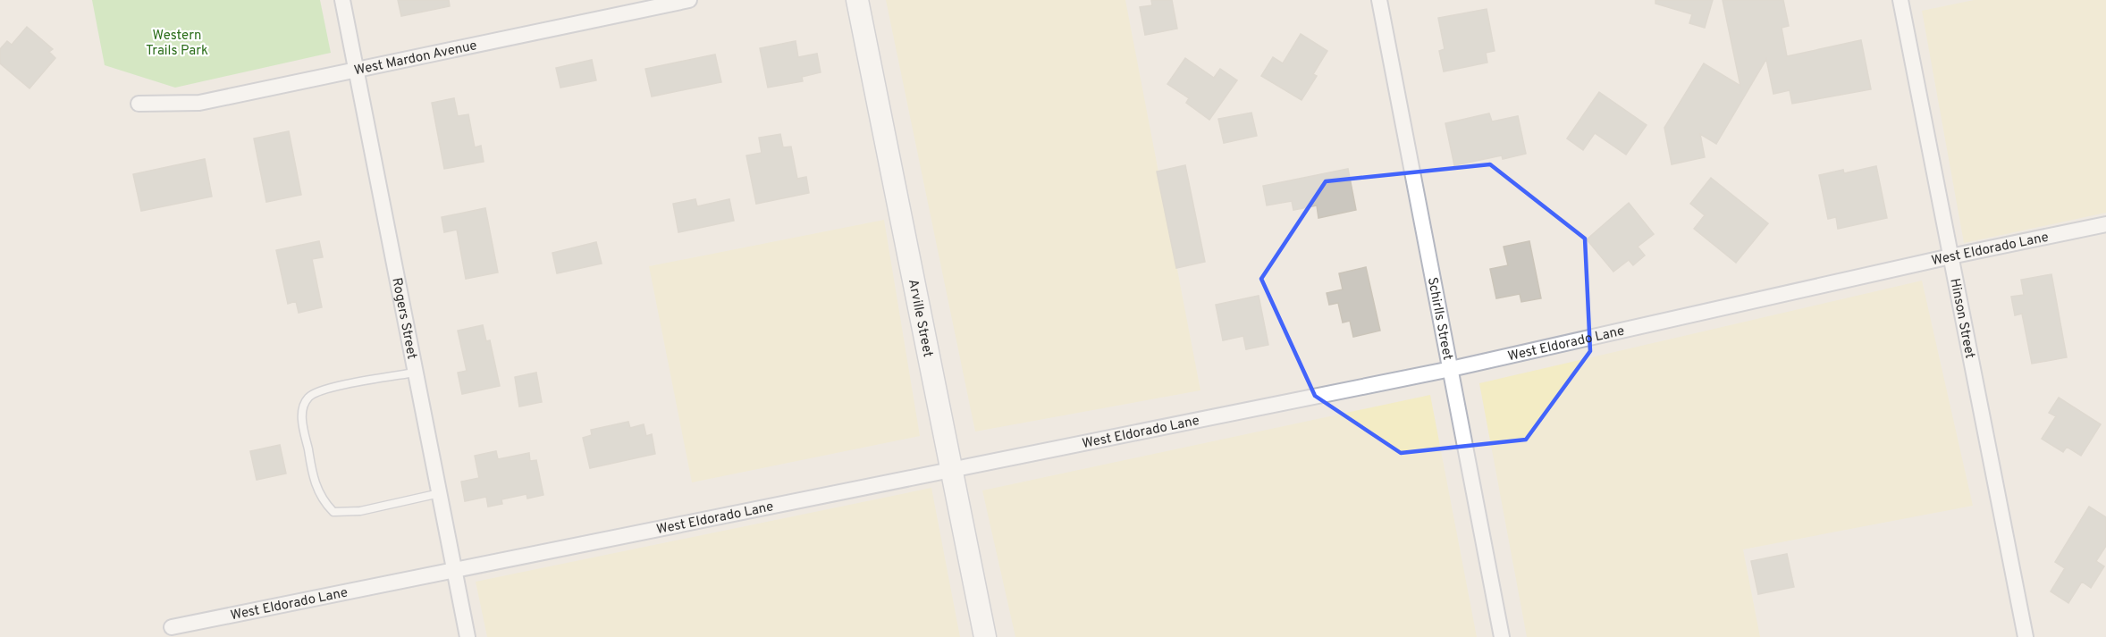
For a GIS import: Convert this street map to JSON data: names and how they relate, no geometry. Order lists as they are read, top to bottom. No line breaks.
{"streets":{"street":["West Mardon Avenue","West Eldorado Lane","Arville Street","Schirlls Street","Hinson Street","Rogers Street"]},"crossings":[["West Mardon Avenue","Rogers Street"],["West Eldorado Lane","Arville Street"],["West Eldorado Lane","Schirlls Street"],["West Eldorado Lane","Hinson Street"],["West Eldorado Lane","Rogers Street"]],"parks":["Western Trails Park"]}
